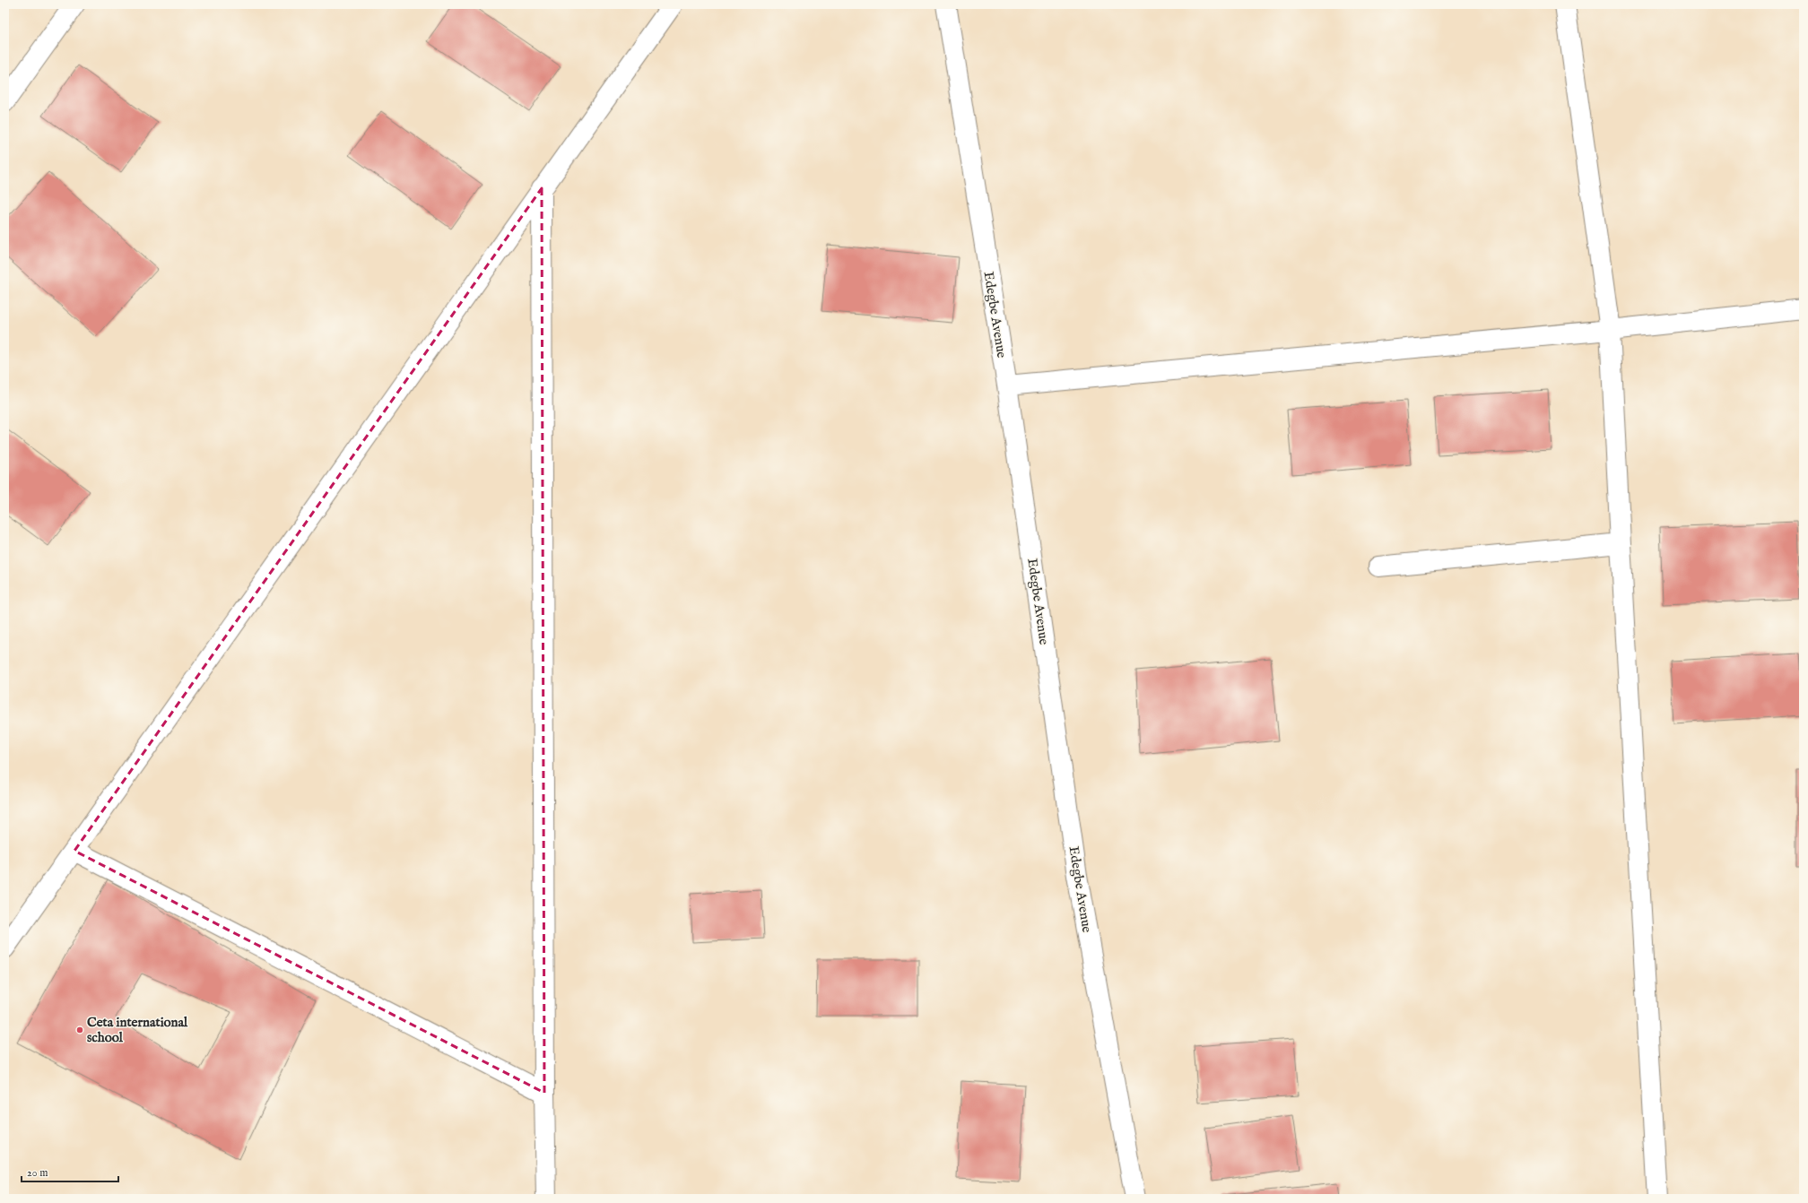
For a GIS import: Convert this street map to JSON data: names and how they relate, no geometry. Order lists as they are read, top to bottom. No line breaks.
{"streets":{"street":["Edegbe Avenue"]},"places":["Ceta international school"],"scale_bar":"20 m"}
